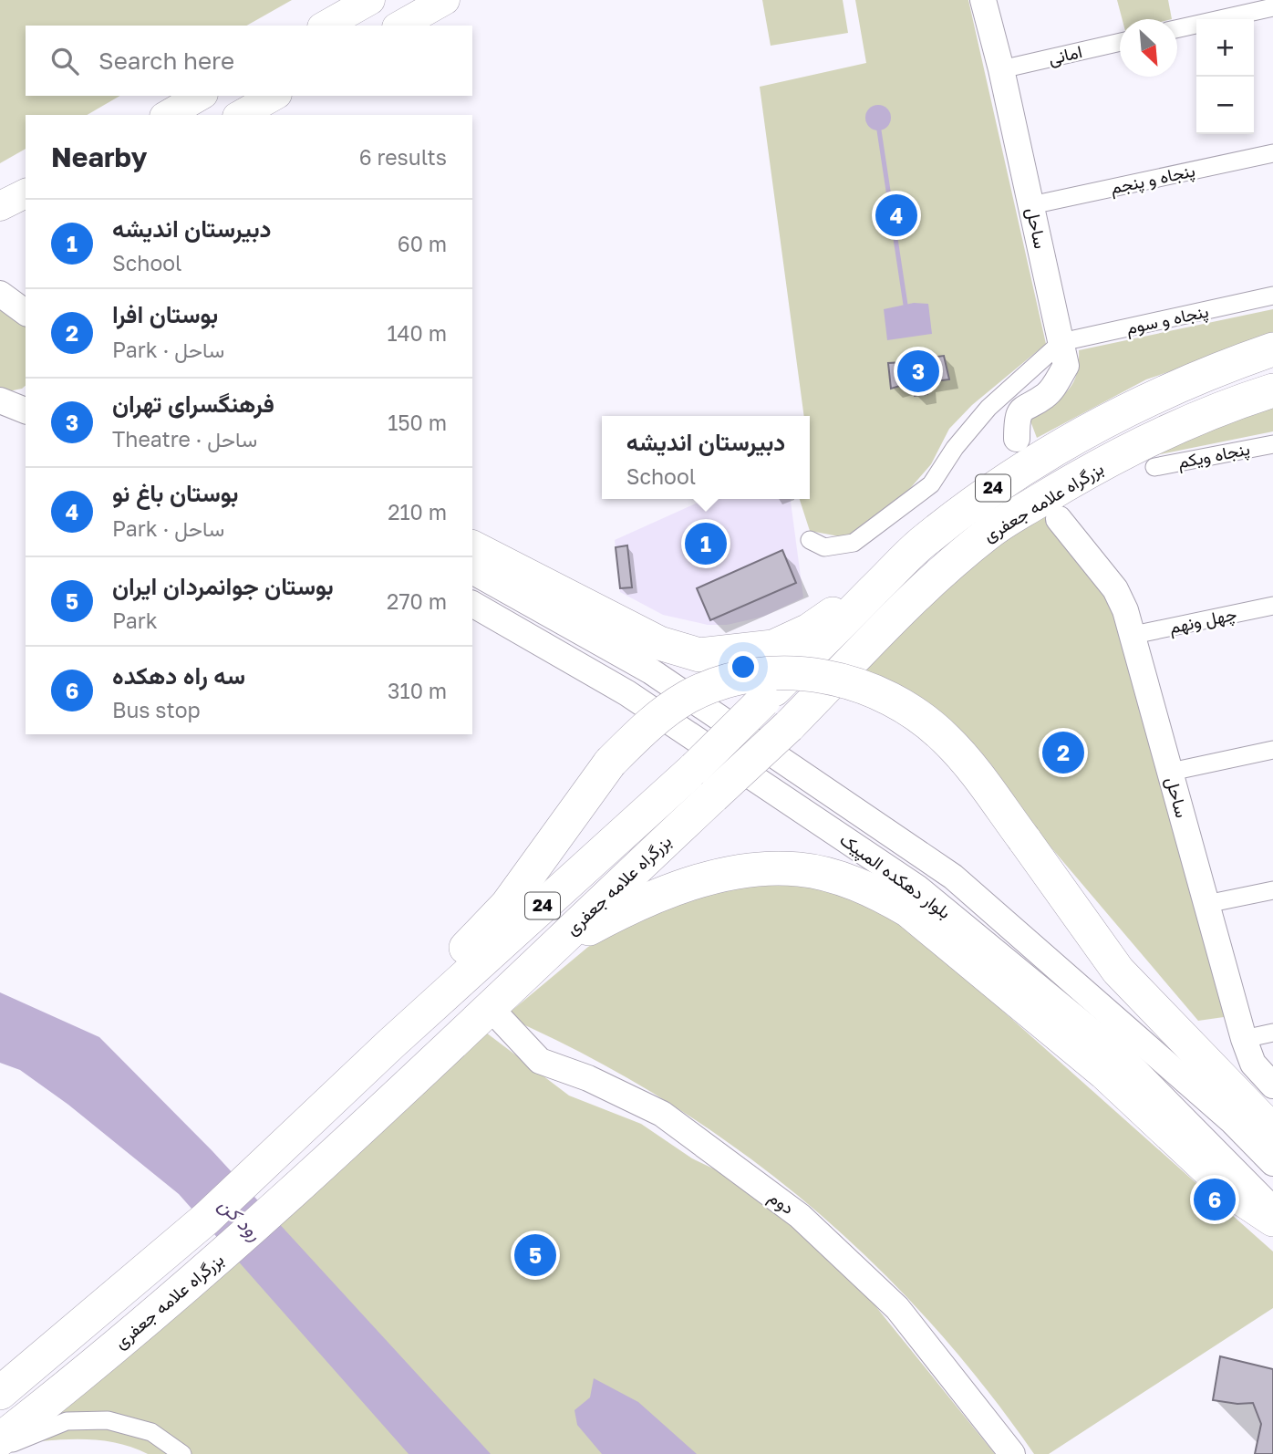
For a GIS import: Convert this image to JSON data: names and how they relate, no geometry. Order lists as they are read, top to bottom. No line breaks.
{"streets":{"highway":["24","بزرگراه علامه جعفری"],"main road":["ساحل","بلوار دهکده المپیک","دوم"],"street":["امانی","پنجاه و پنجم","پنجاه و سوم","پنجاه ویکم","چهل ونهم"]},"crossings":[["امانی","ساحل"],["پنجاه و پنجم","ساحل"],["ساحل","پنجاه و سوم"],["ساحل","چهل ونهم"]],"water":["رود کن"],"north":"bottom right","page":{"map_buttons":["+","−"],"search":"Search here","heading":["Nearby","6 results"],"pins":["4","3","1","2","6","5"],"list":[{"mark":"1","name":"دبیرستان اندیشه","note":"School","value":"60 m"},{"mark":"2","name":"بوستان افرا","note":"Park · ساحل","value":"140 m"},{"mark":"3","name":"فرهنگسرای تهران","note":"Theatre · ساحل","value":"150 m"},{"mark":"4","name":"بوستان باغ نو","note":"Park · ساحل","value":"210 m"},{"mark":"5","name":"بوستان جوانمردان ایران","note":"Park","value":"270 m"},{"mark":"6","name":"سه راه دهکده","note":"Bus stop","value":"310 m"}],"popup":["دبیرستان اندیشه","School"]}}
